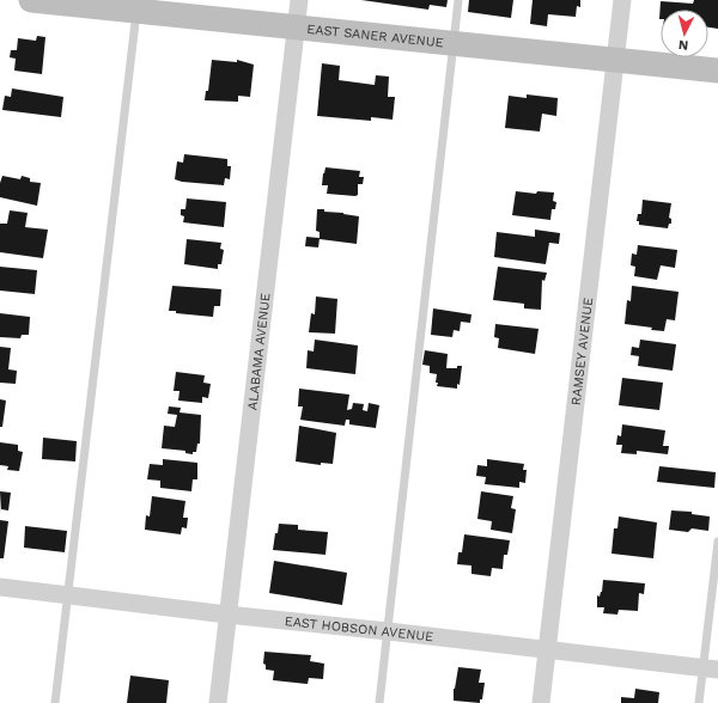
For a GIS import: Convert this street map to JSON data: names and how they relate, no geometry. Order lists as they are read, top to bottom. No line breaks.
{"streets":{"street":["EAST SANER AVENUE","ALABAMA AVENUE","RAMSEY AVENUE","EAST HOBSON AVENUE"]},"crossings":[["EAST SANER AVENUE","ALABAMA AVENUE"],["EAST SANER AVENUE","RAMSEY AVENUE"],["ALABAMA AVENUE","EAST HOBSON AVENUE"],["RAMSEY AVENUE","EAST HOBSON AVENUE"]],"north":"bottom"}
